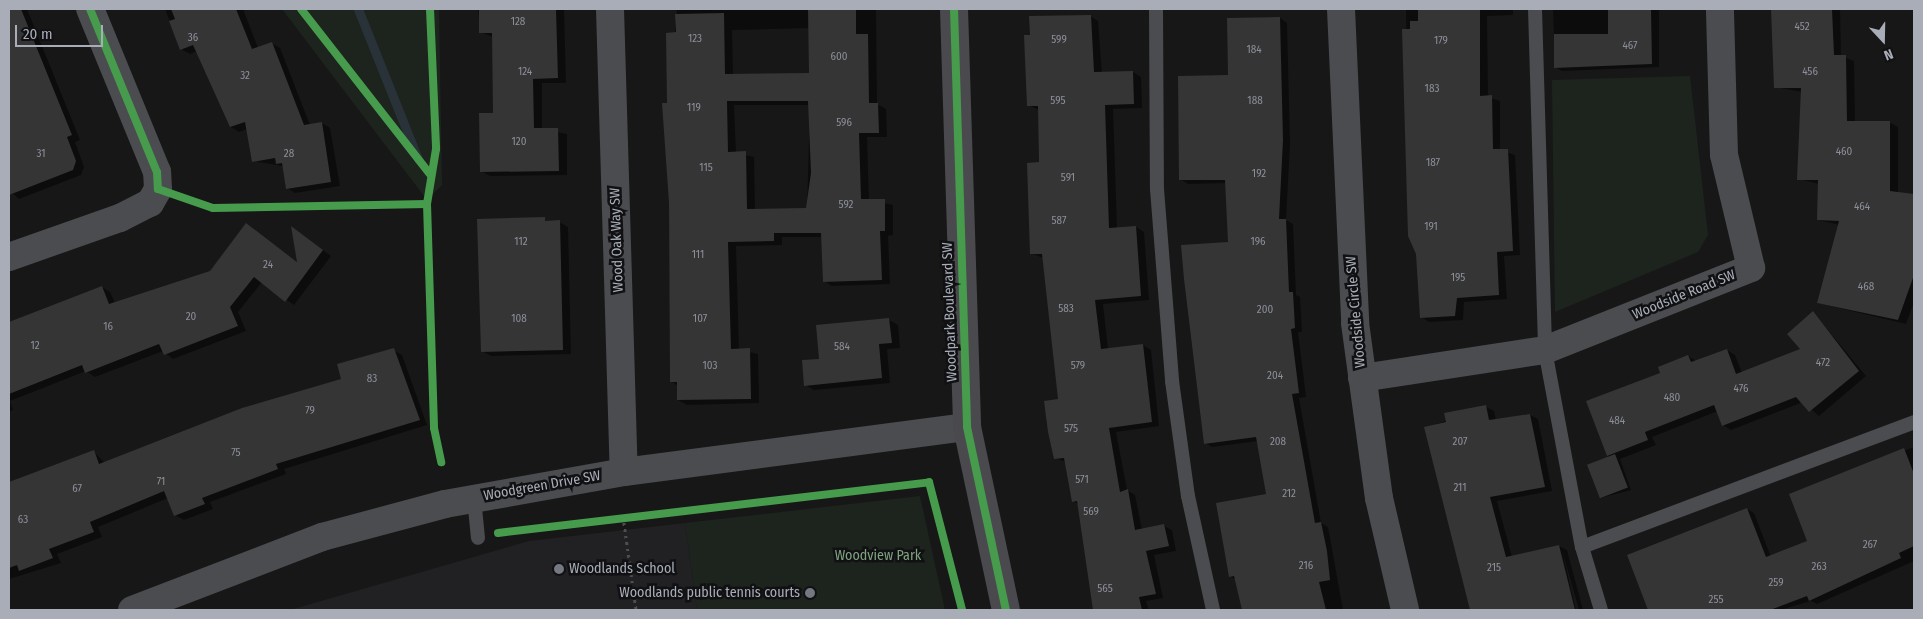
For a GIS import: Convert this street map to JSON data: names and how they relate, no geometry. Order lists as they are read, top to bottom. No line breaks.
{"streets":{"street":["Wood Oak Way SW","Woodside Road SW","Woodpark Boulevard SW","Woodside Circle SW","Woodgreen Drive SW"]},"crossings":[["Wood Oak Way SW","Woodgreen Drive SW"],["Woodside Road SW","Woodside Circle SW"],["Woodpark Boulevard SW","Woodgreen Drive SW"]],"parks":["Woodview Park"],"places":["Woodlands School","Woodlands public tennis courts"],"house_numbers":["128","452","36","123","599","179","467","184","600","124","456","32","183","595","188","119","596","120","460","31","28","187","115","192","591","592","464","587","191","112","196","111","24","195","468","583","200","20","108","107","16","12","584","472","103","579","204","83","476","480","79","484","575","208","207","75","571","71","211","67","212","569","63","267","216","263","215","259","565","255"],"scale_bar":"20 m","north":"bottom"}
